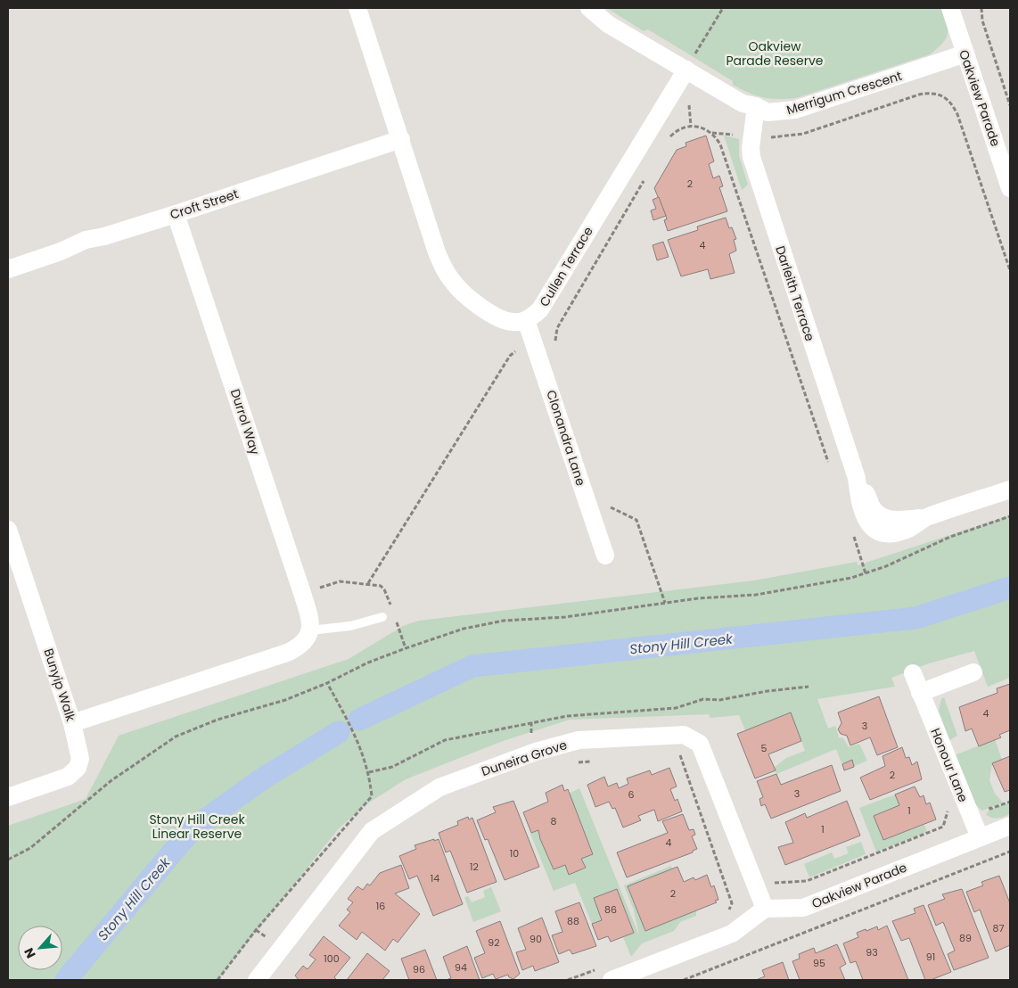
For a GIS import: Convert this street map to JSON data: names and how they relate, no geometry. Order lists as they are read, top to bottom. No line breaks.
{"streets":{"street":["Merrigum Crescent","Oakview Parade","Croft Street","Cullen Terrace","Darleith Terrace","Durrol Way","Clonandra Lane","Bunyip Walk","Duneira Grove","Honour Lane"]},"crossings":[["Merrigum Crescent","Oakview Parade"],["Merrigum Crescent","Cullen Terrace"],["Merrigum Crescent","Darleith Terrace"],["Oakview Parade","Duneira Grove"],["Oakview Parade","Honour Lane"],["Croft Street","Durrol Way"],["Cullen Terrace","Clonandra Lane"]],"water":["Stony Hill Creek"],"parks":["Oakview Parade Reserve","Stony Hill Creek Linear Reserve"],"house_numbers":["2","4","4","3","5","2","3","6","1","8","1","4","10","12","14","2","16","86","88","87","89","90","92","93","91","100","95","94","96"],"north":"bottom left"}
